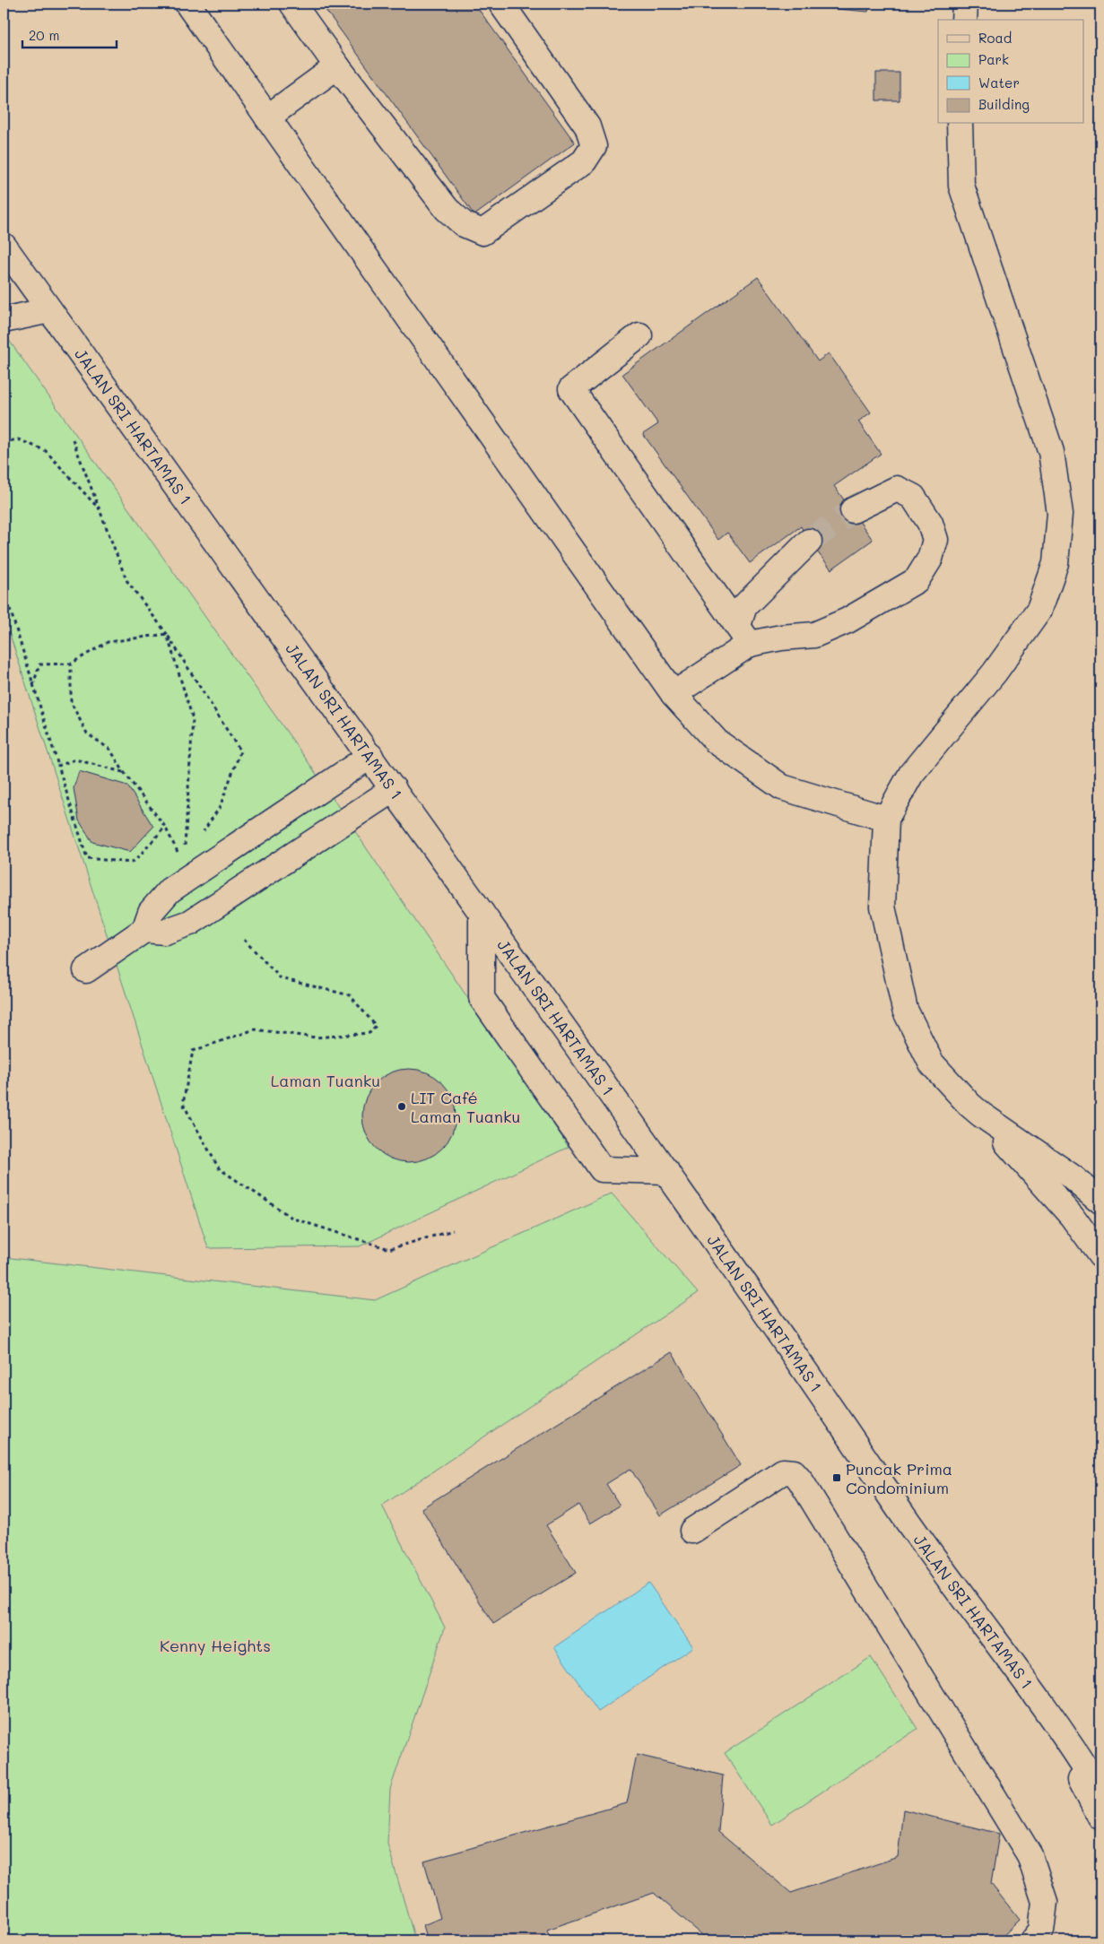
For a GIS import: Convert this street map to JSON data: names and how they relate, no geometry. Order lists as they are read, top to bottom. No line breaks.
{"streets":{"street":["JALAN SRI HARTAMAS 1"]},"parks":["Laman Tuanku","Kenny Heights"],"places":{"other":["LIT Café Laman Tuanku"],"transit":["Puncak Prima Condominium"]},"legend":["Road","Park","Water","Building"],"scale_bar":"20 m"}
